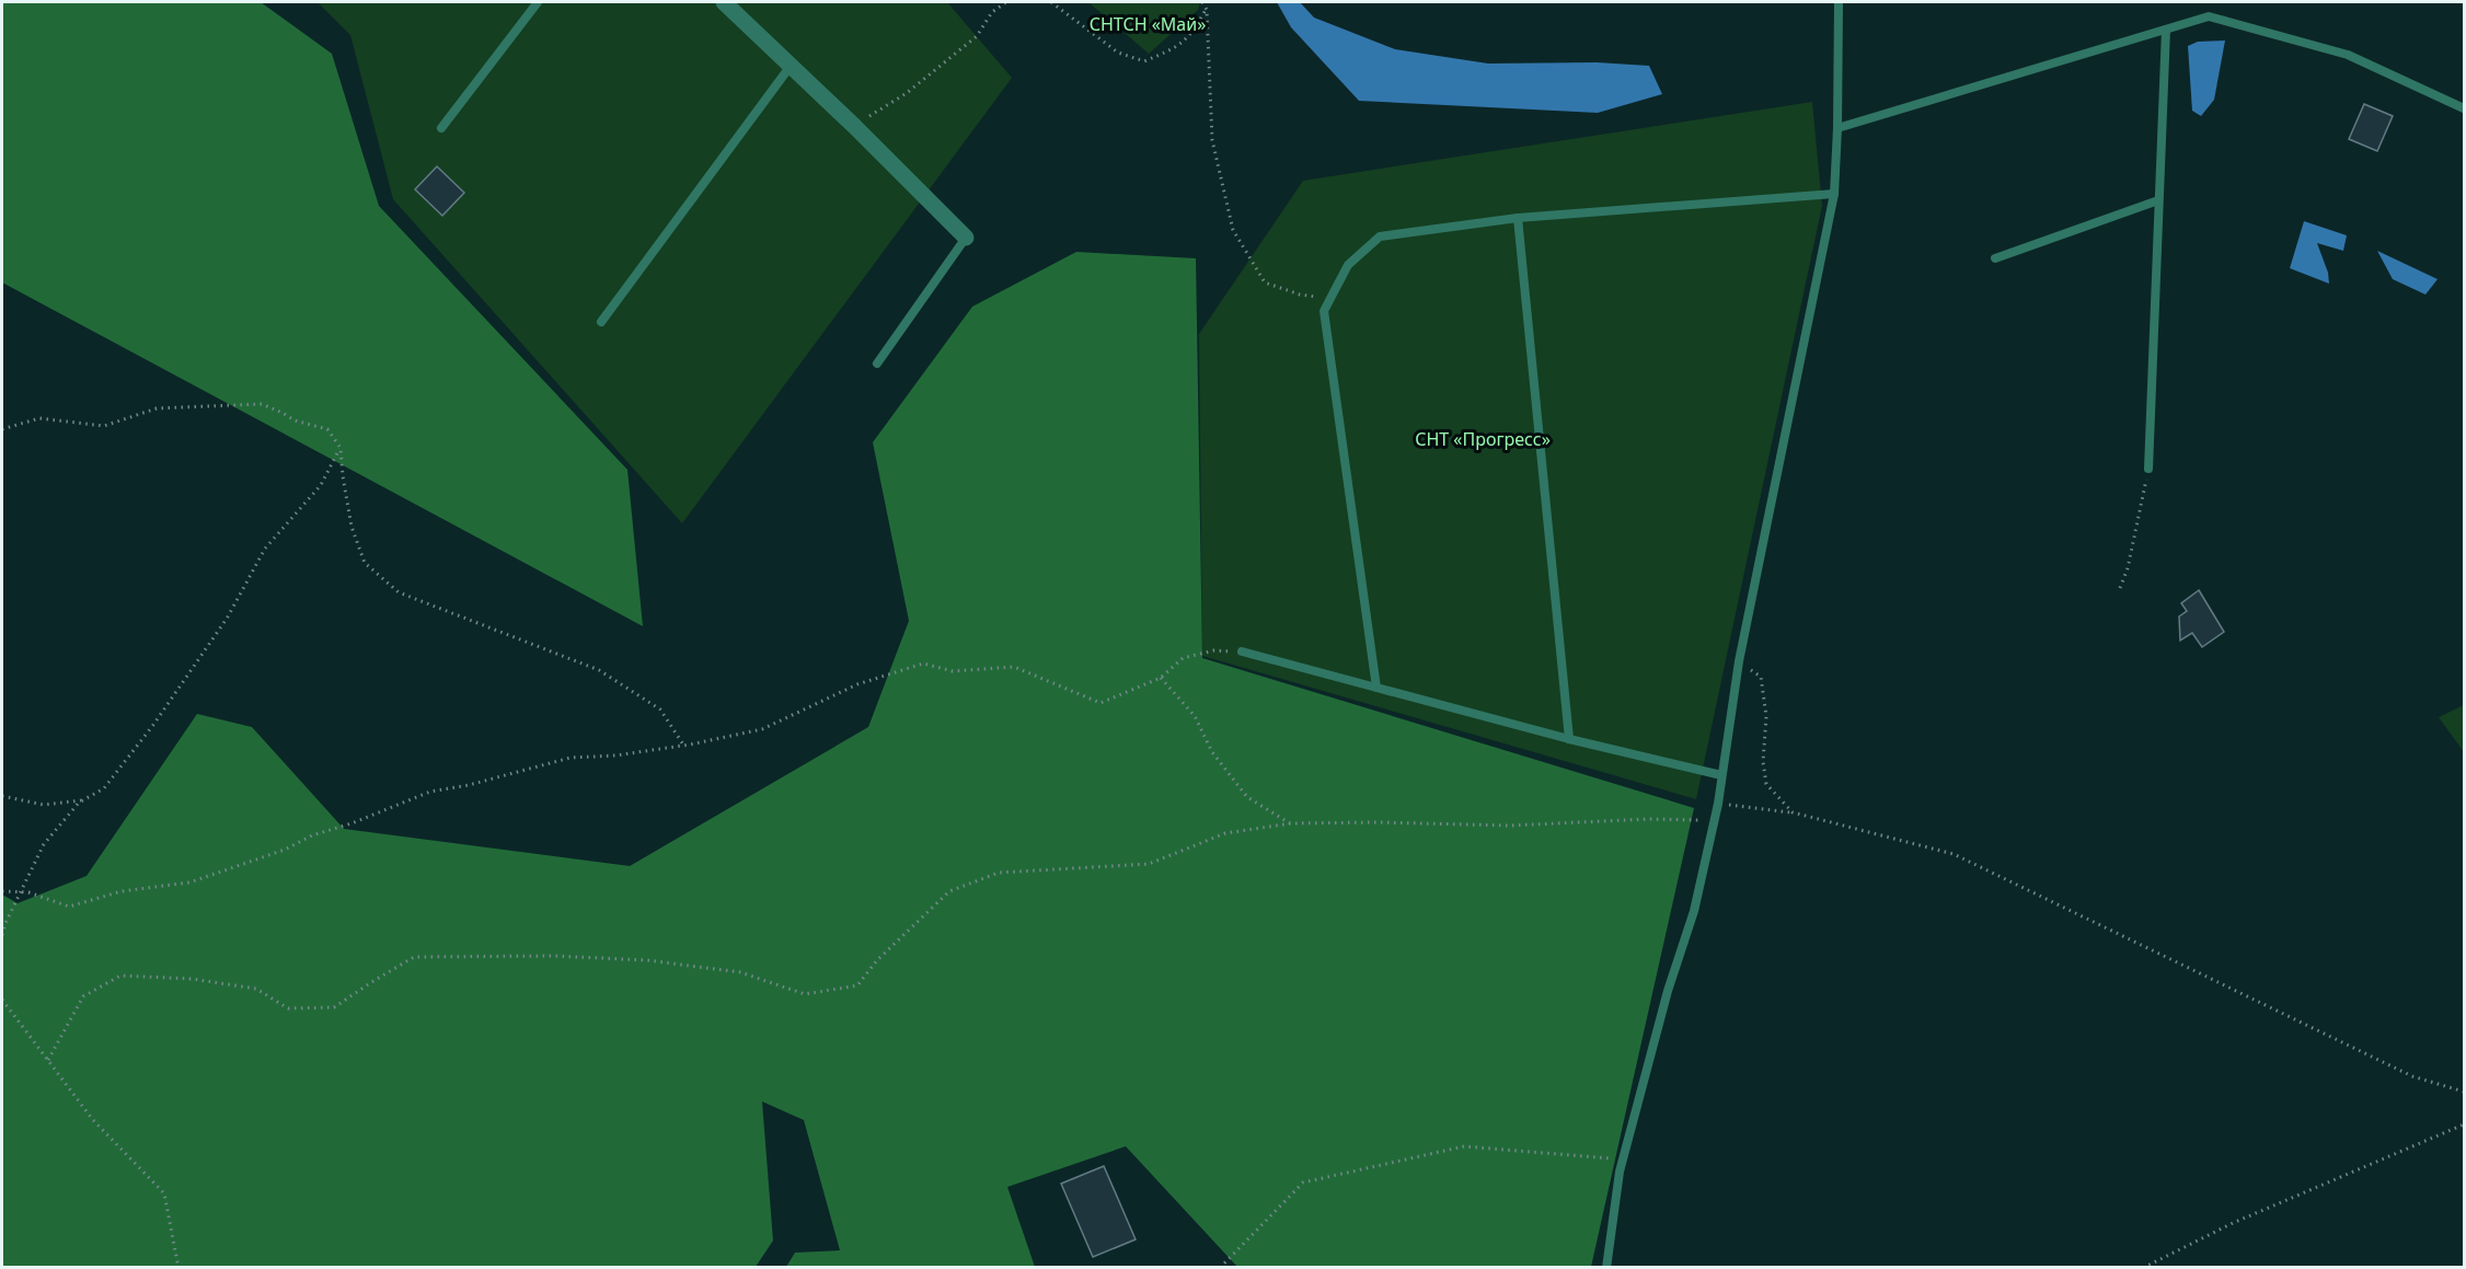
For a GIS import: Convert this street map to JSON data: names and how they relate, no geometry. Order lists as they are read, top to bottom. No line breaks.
{"parks":["СНТСН «Май»","СНТ «Прогресс»"]}
